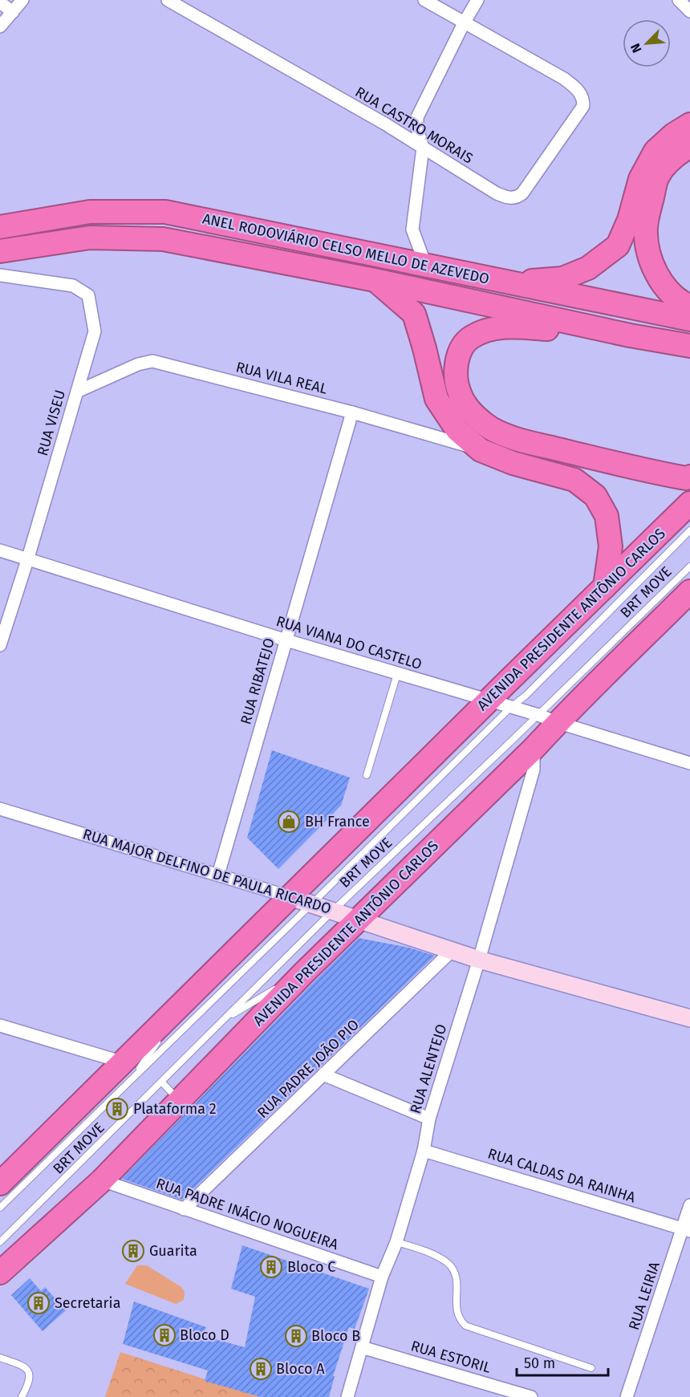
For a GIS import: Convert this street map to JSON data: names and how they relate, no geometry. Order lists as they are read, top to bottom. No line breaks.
{"streets":{"highway":["ANEL RODOVIÁRIO CELSO MELLO DE AZEVEDO","AVENIDA PRESIDENTE ANTÔNIO CARLOS"],"street":["RUA CASTRO MORAIS","RUA VILA REAL","RUA VISEU","RUA VIANA DO CASTELO","RUA RIBATEJO","RUA MAJOR DELFINO DE PAULA RICARDO","RUA PADRE JOÃO PIO","RUA ALENTEJO","RUA CALDAS DA RAINHA","RUA PADRE INÁCIO NOGUEIRA","RUA LEIRIA","RUA ESTORIL"],"lane":["BRT MOVE"]},"crossings":[["RUA VILA REAL","RUA VISEU"],["RUA VILA REAL","RUA RIBATEJO"],["RUA VISEU","RUA VIANA DO CASTELO"],["BRT MOVE","AVENIDA PRESIDENTE ANTÔNIO CARLOS"],["BRT MOVE","RUA VIANA DO CASTELO"],["BRT MOVE","RUA MAJOR DELFINO DE PAULA RICARDO"],["AVENIDA PRESIDENTE ANTÔNIO CARLOS","RUA VIANA DO CASTELO"],["AVENIDA PRESIDENTE ANTÔNIO CARLOS","RUA MAJOR DELFINO DE PAULA RICARDO"],["AVENIDA PRESIDENTE ANTÔNIO CARLOS","RUA ALENTEJO"],["AVENIDA PRESIDENTE ANTÔNIO CARLOS","RUA PADRE INÁCIO NOGUEIRA"],["RUA VIANA DO CASTELO","RUA RIBATEJO"],["RUA RIBATEJO","RUA MAJOR DELFINO DE PAULA RICARDO"],["RUA MAJOR DELFINO DE PAULA RICARDO","RUA PADRE JOÃO PIO"],["RUA MAJOR DELFINO DE PAULA RICARDO","RUA ALENTEJO"],["RUA PADRE JOÃO PIO","RUA PADRE INÁCIO NOGUEIRA"],["RUA ALENTEJO","RUA CALDAS DA RAINHA"],["RUA ALENTEJO","RUA PADRE INÁCIO NOGUEIRA"],["RUA ALENTEJO","RUA ESTORIL"],["RUA CALDAS DA RAINHA","RUA LEIRIA"]],"places":{"shop":["BH France"],"building":["Plataforma 2","Guarita","Bloco C","Secretaria","Bloco D","Bloco B","Bloco A"]},"scale_bar":"50 m","north":"bottom left"}
